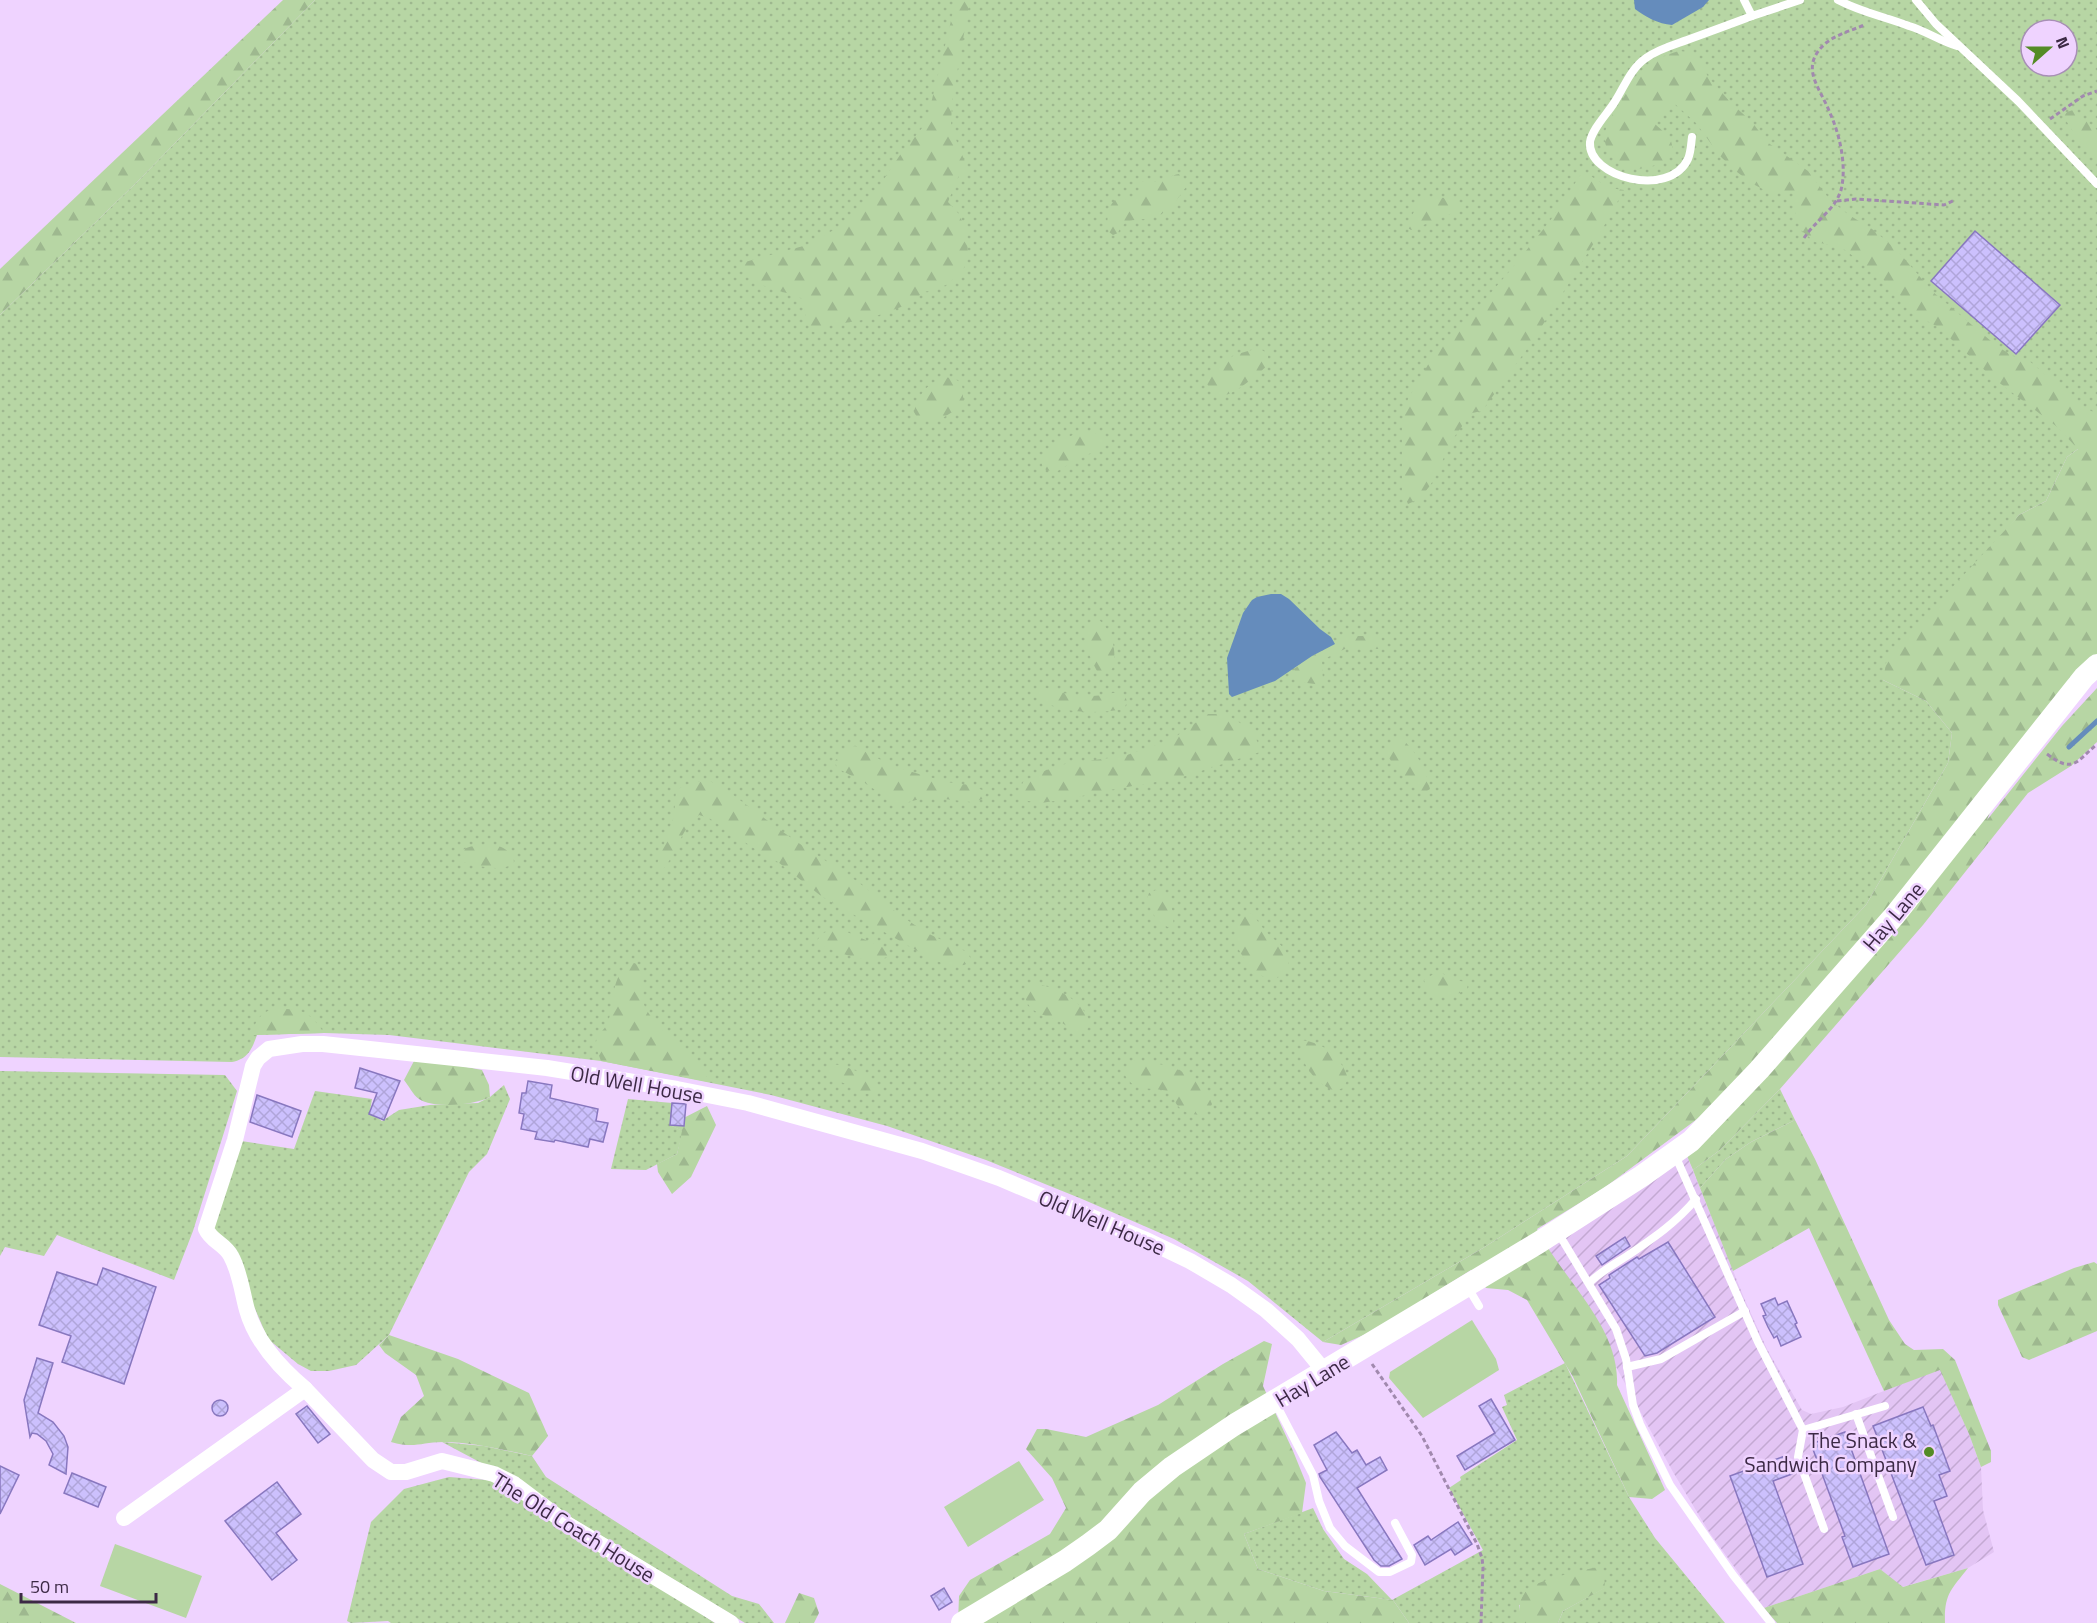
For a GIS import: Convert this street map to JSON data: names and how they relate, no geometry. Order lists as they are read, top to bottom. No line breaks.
{"streets":{"street":["Hay Lane","Old Well House","The Old Coach House"]},"crossings":[["Hay Lane","Old Well House"],["Old Well House","The Old Coach House"]],"places":["The Snack & Sandwich Company"],"scale_bar":"50 m","north":"right"}
